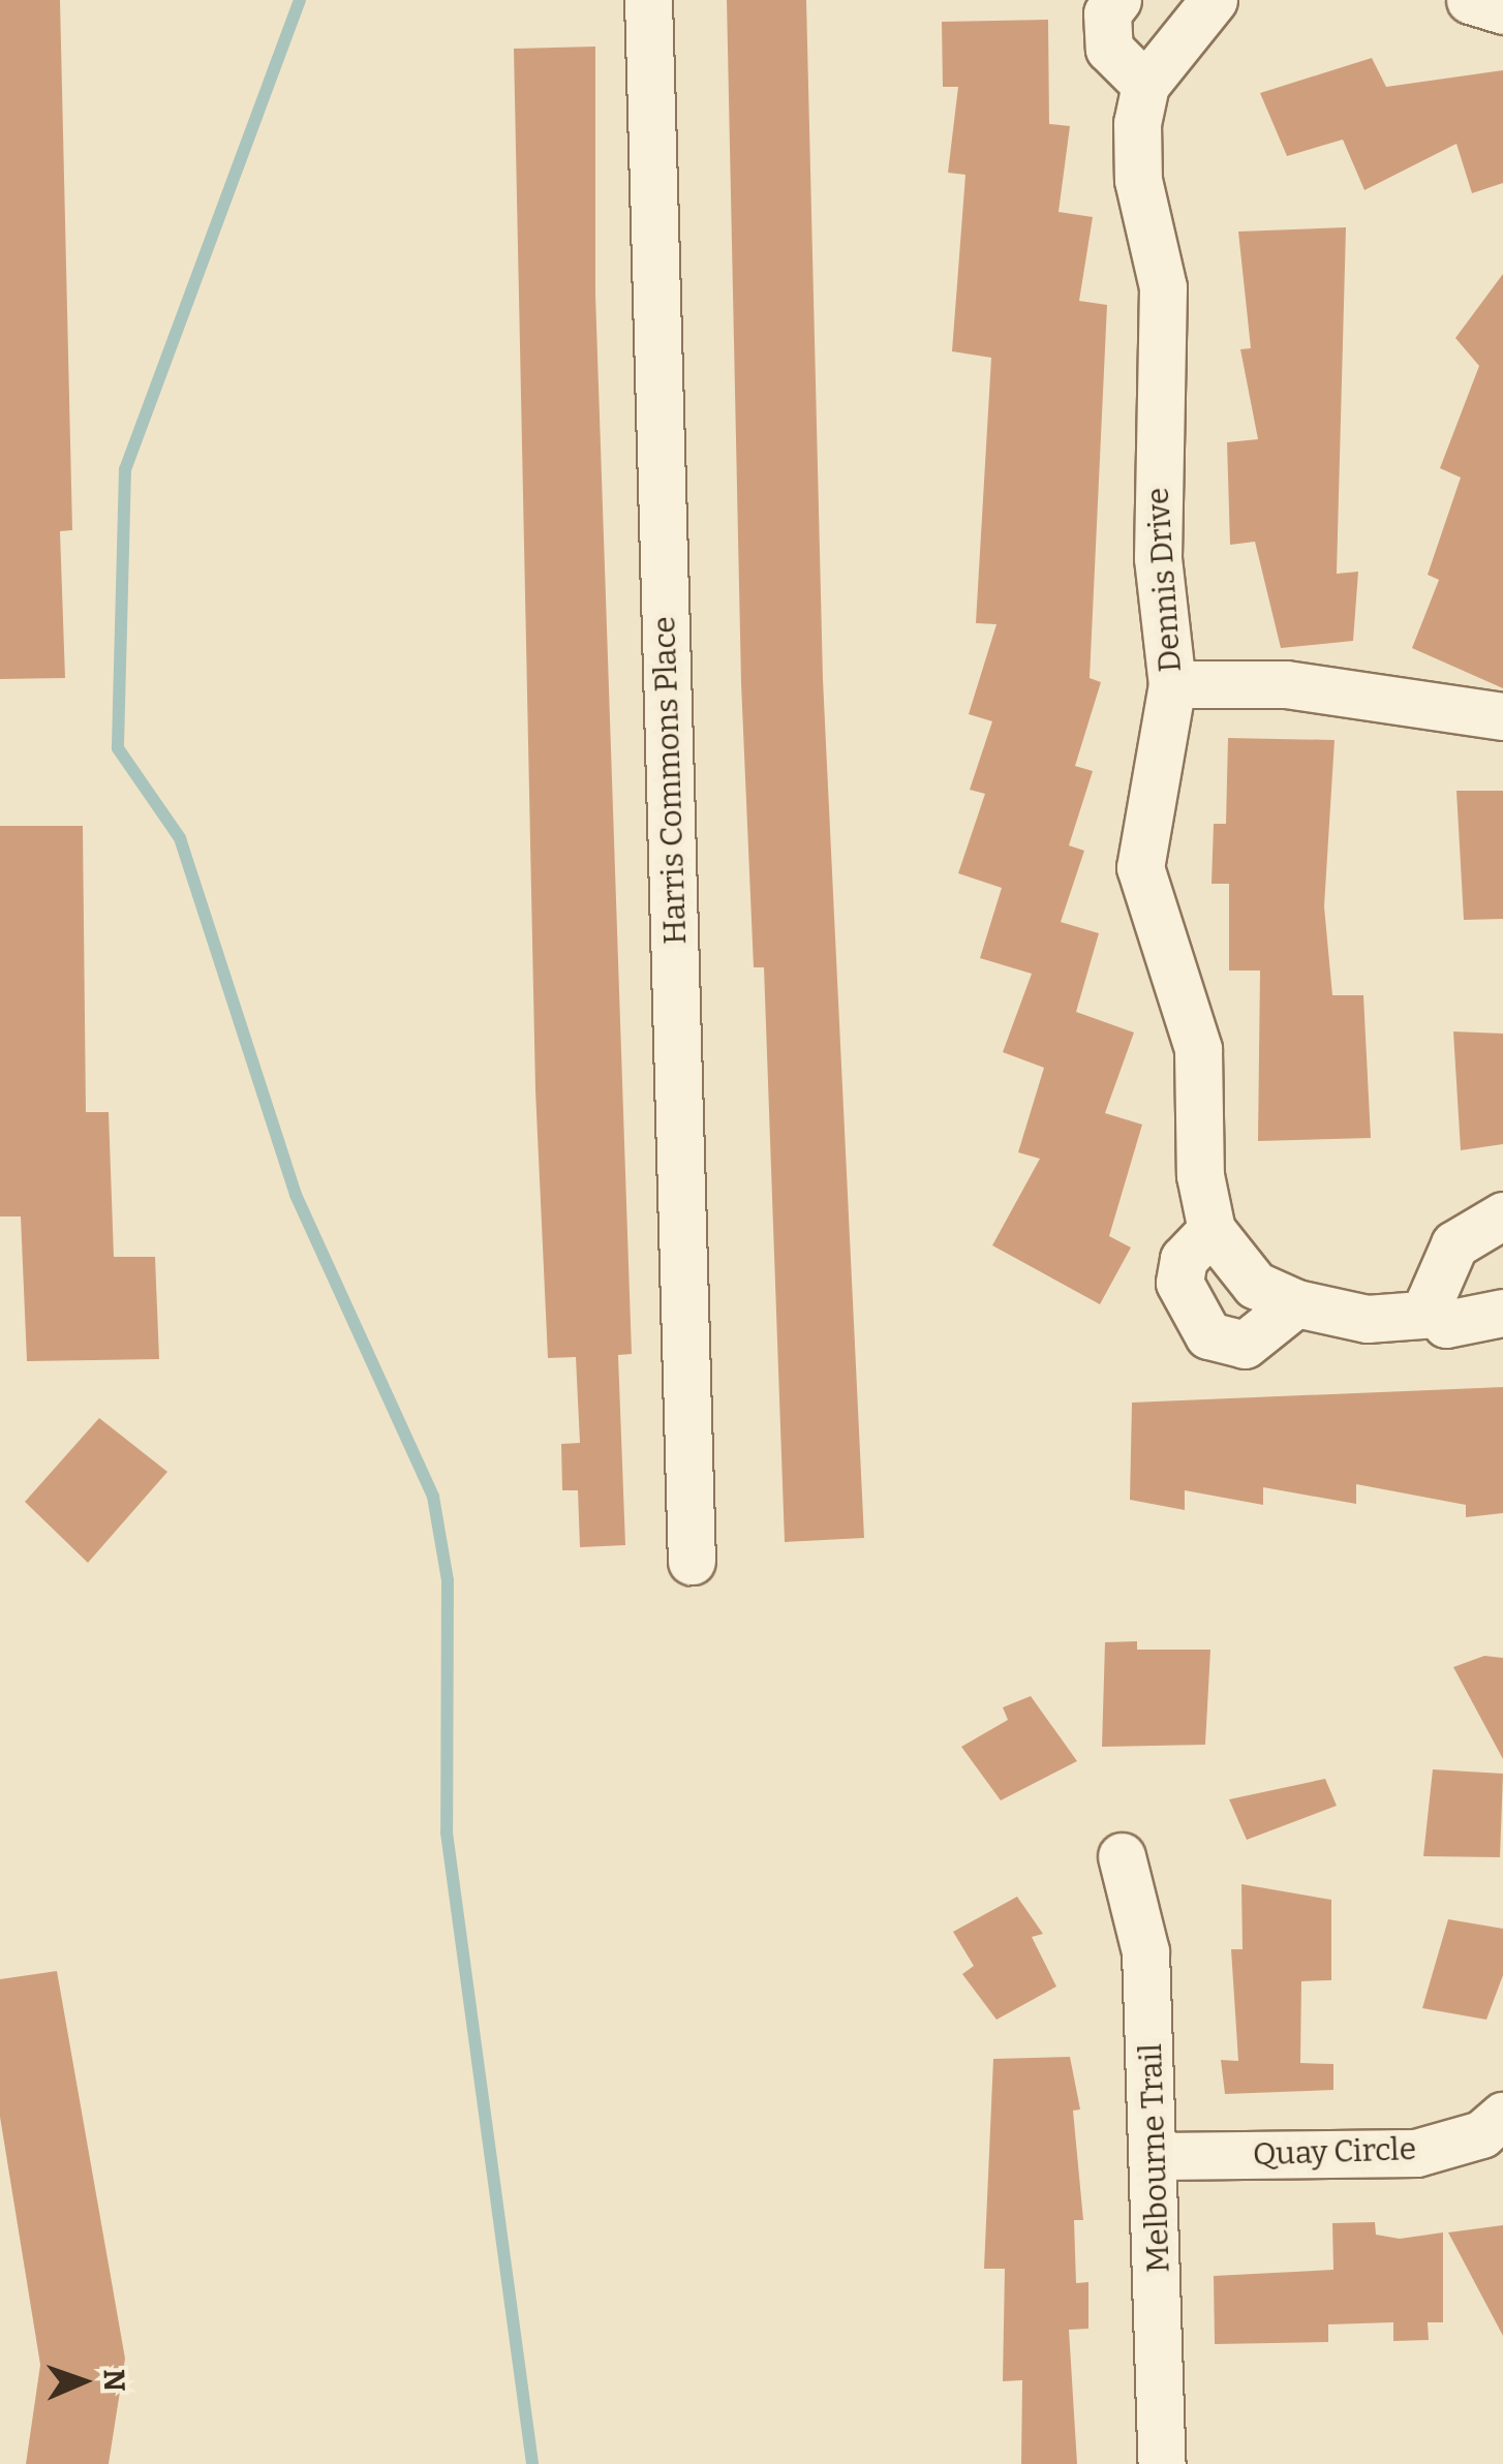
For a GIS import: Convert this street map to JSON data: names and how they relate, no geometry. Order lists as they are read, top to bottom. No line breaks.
{"streets":{"street":["Dennis Drive","Harris Commons Place","Quay Circle","Melbourne Trail"]},"crossings":[["Quay Circle","Melbourne Trail"]],"north":"right"}
